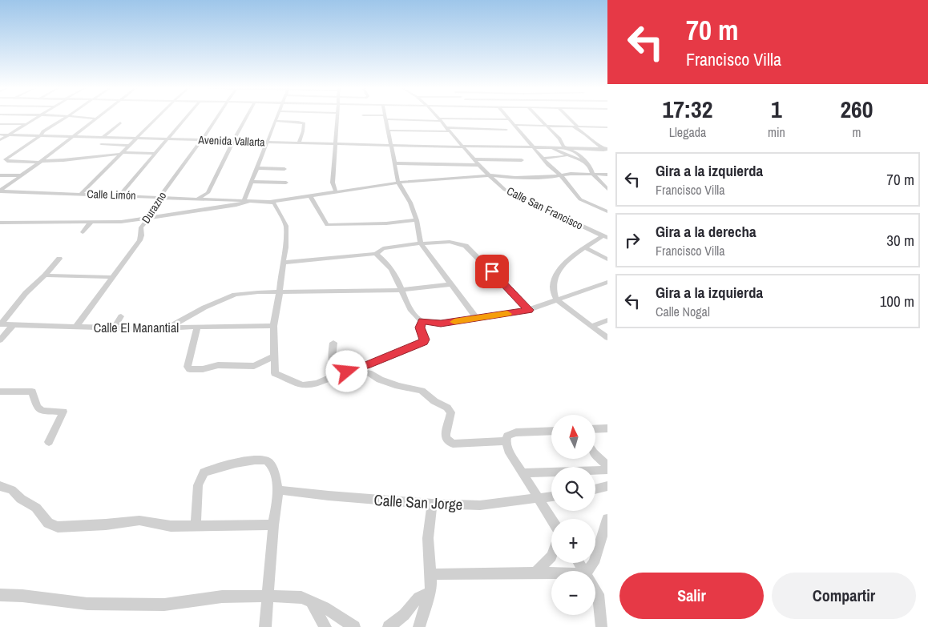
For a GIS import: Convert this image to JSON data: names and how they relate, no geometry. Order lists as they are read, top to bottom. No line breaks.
{"streets":{"street":["Avenida Vallarta","Calle Limón","Durazno","Calle San Francisco","Calle El Manantial","Calle San Jorge"]},"crossings":[["Avenida Vallarta","Durazno"],["Avenida Vallarta","Calle San Francisco"],["Calle Limón","Durazno"],["Durazno","Calle El Manantial"]],"north":"top","page":{"turn":["70 m","Francisco Villa"],"eta":["17:32","Llegada","1","min","260","m"],"list":[{"name":"Gira a la izquierda","note":"Francisco Villa","value":"70 m"},{"name":"Gira a la derecha","note":"Francisco Villa","value":"30 m"},{"name":"Gira a la izquierda","note":"Calle Nogal","value":"100 m"}],"map_buttons":["+","−"],"buttons":["Salir","Compartir"]}}
